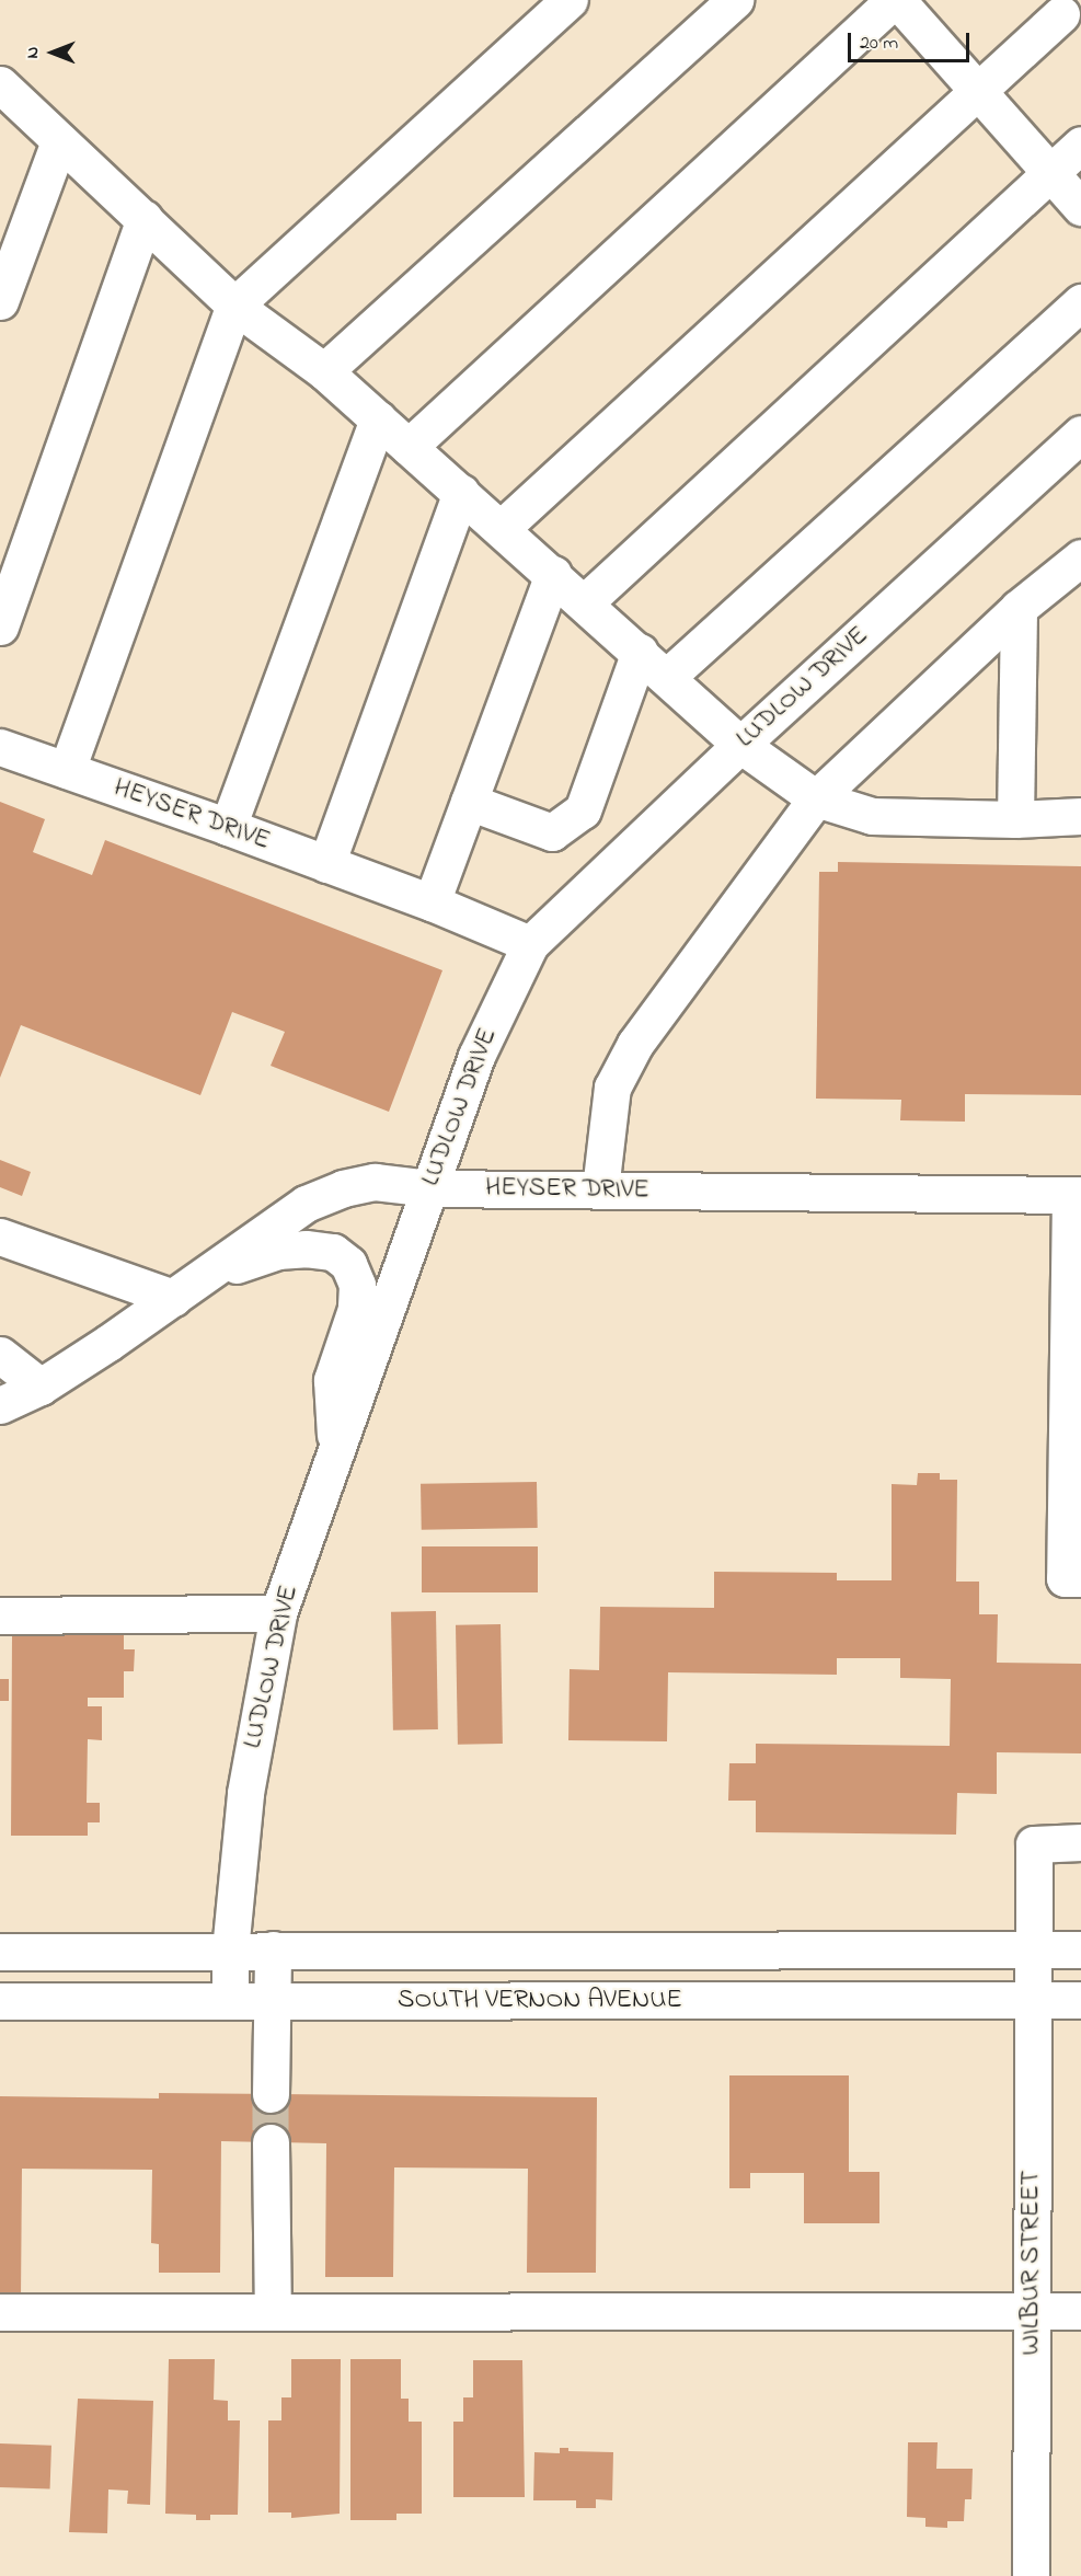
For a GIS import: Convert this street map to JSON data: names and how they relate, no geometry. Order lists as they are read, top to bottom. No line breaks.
{"streets":{"street":["LUDLOW DRIVE","HEYSER DRIVE","SOUTH VERNON AVENUE","WILBUR STREET"]},"crossings":[["LUDLOW DRIVE","HEYSER DRIVE"],["LUDLOW DRIVE","SOUTH VERNON AVENUE"],["SOUTH VERNON AVENUE","WILBUR STREET"]],"scale_bar":"20 m","north":"left"}
